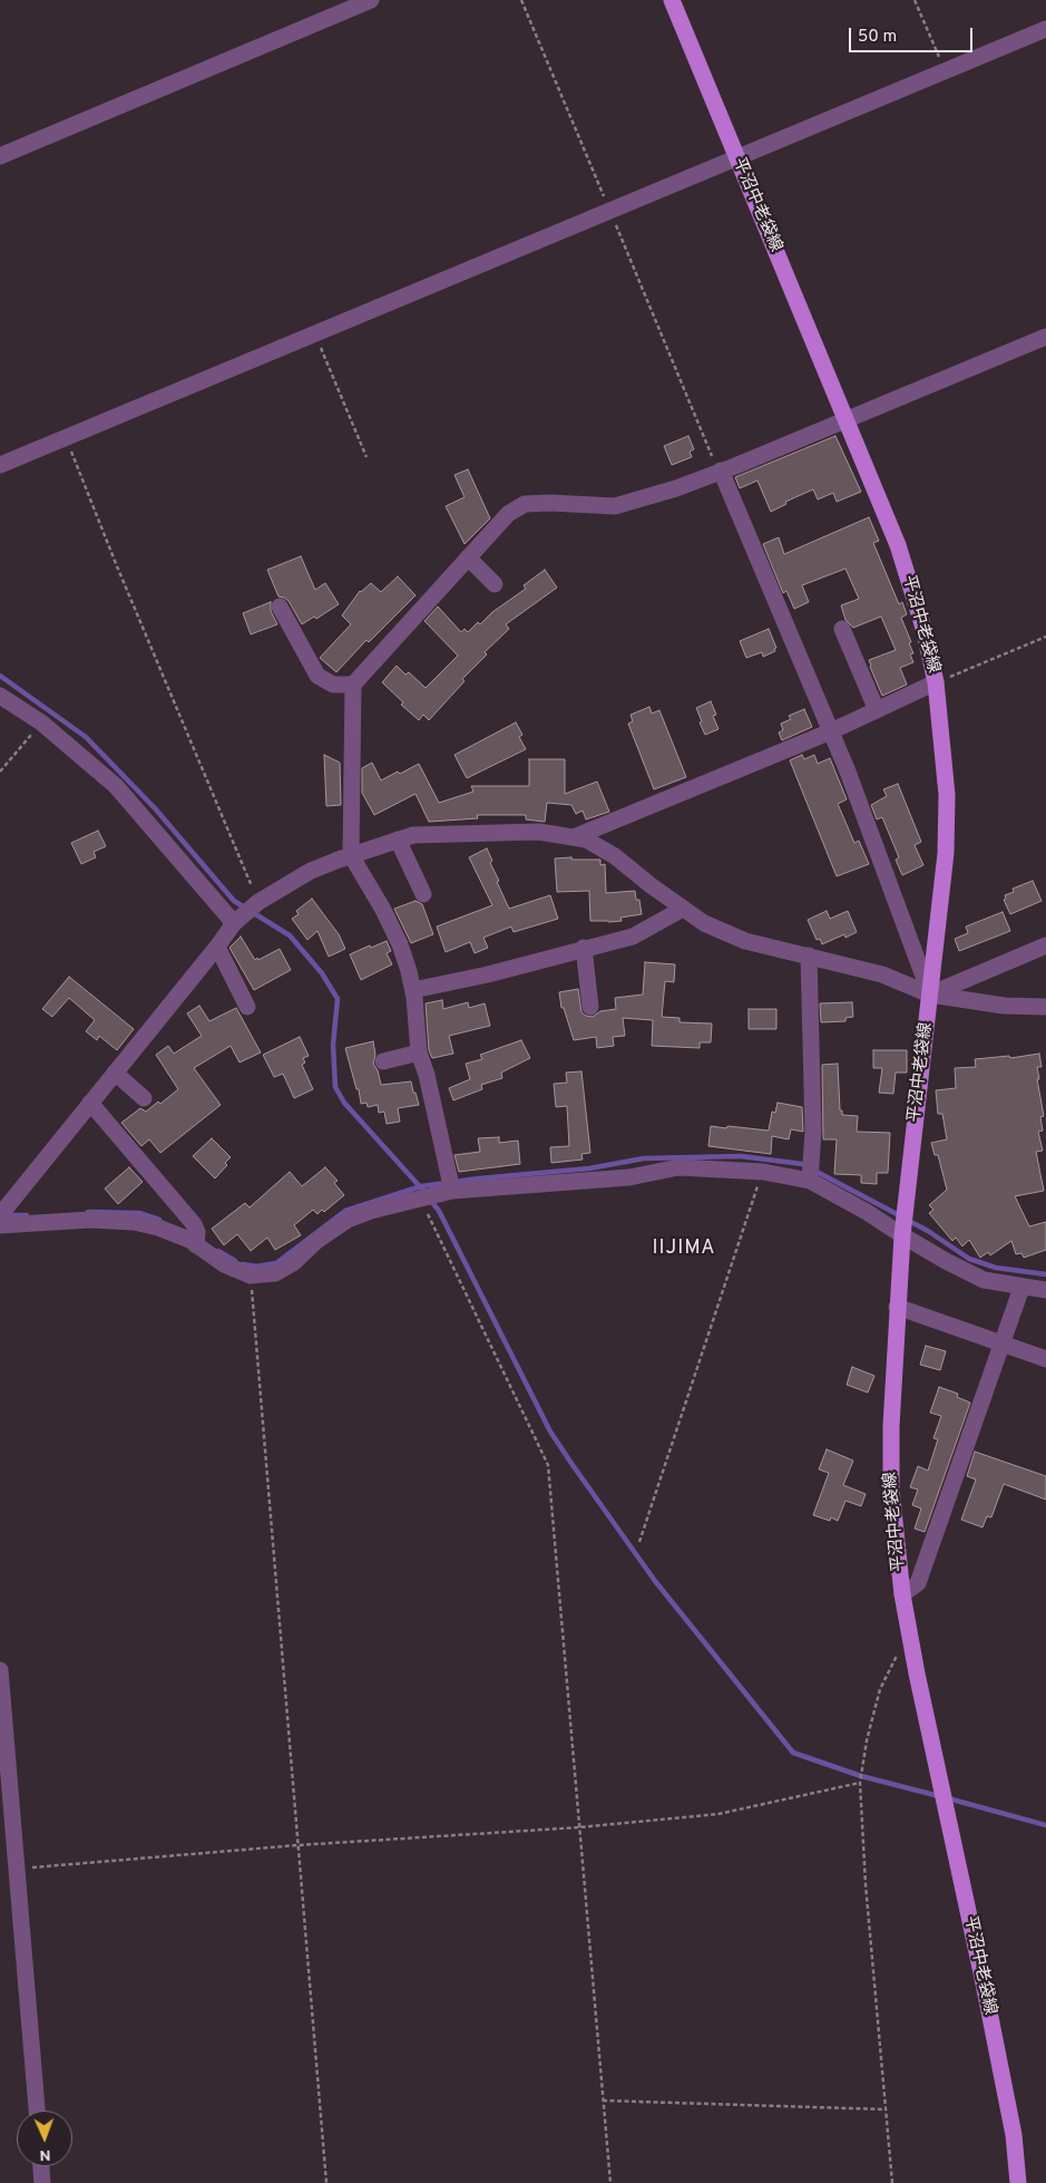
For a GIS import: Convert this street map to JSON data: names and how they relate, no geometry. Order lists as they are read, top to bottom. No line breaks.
{"streets":{"main road":["平沼中老袋線"]},"districts":["IIJIMA"],"scale_bar":"50 m","north":"bottom"}
